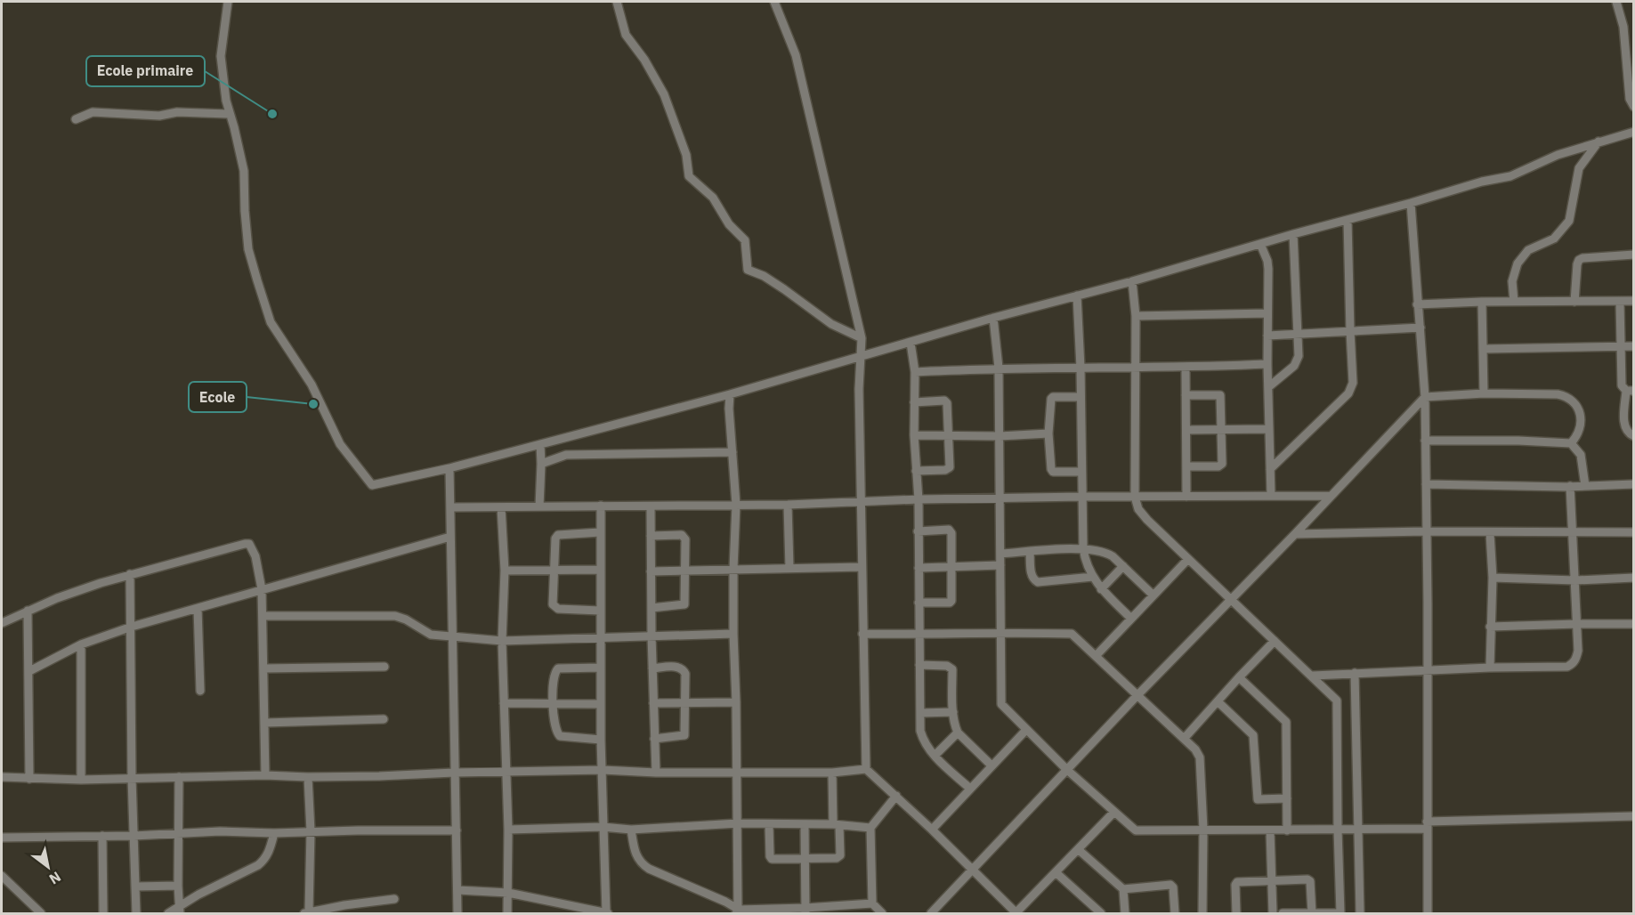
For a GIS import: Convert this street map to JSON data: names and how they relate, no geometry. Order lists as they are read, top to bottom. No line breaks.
{"places":["Ecole primaire","Ecole"],"north":"bottom right"}
